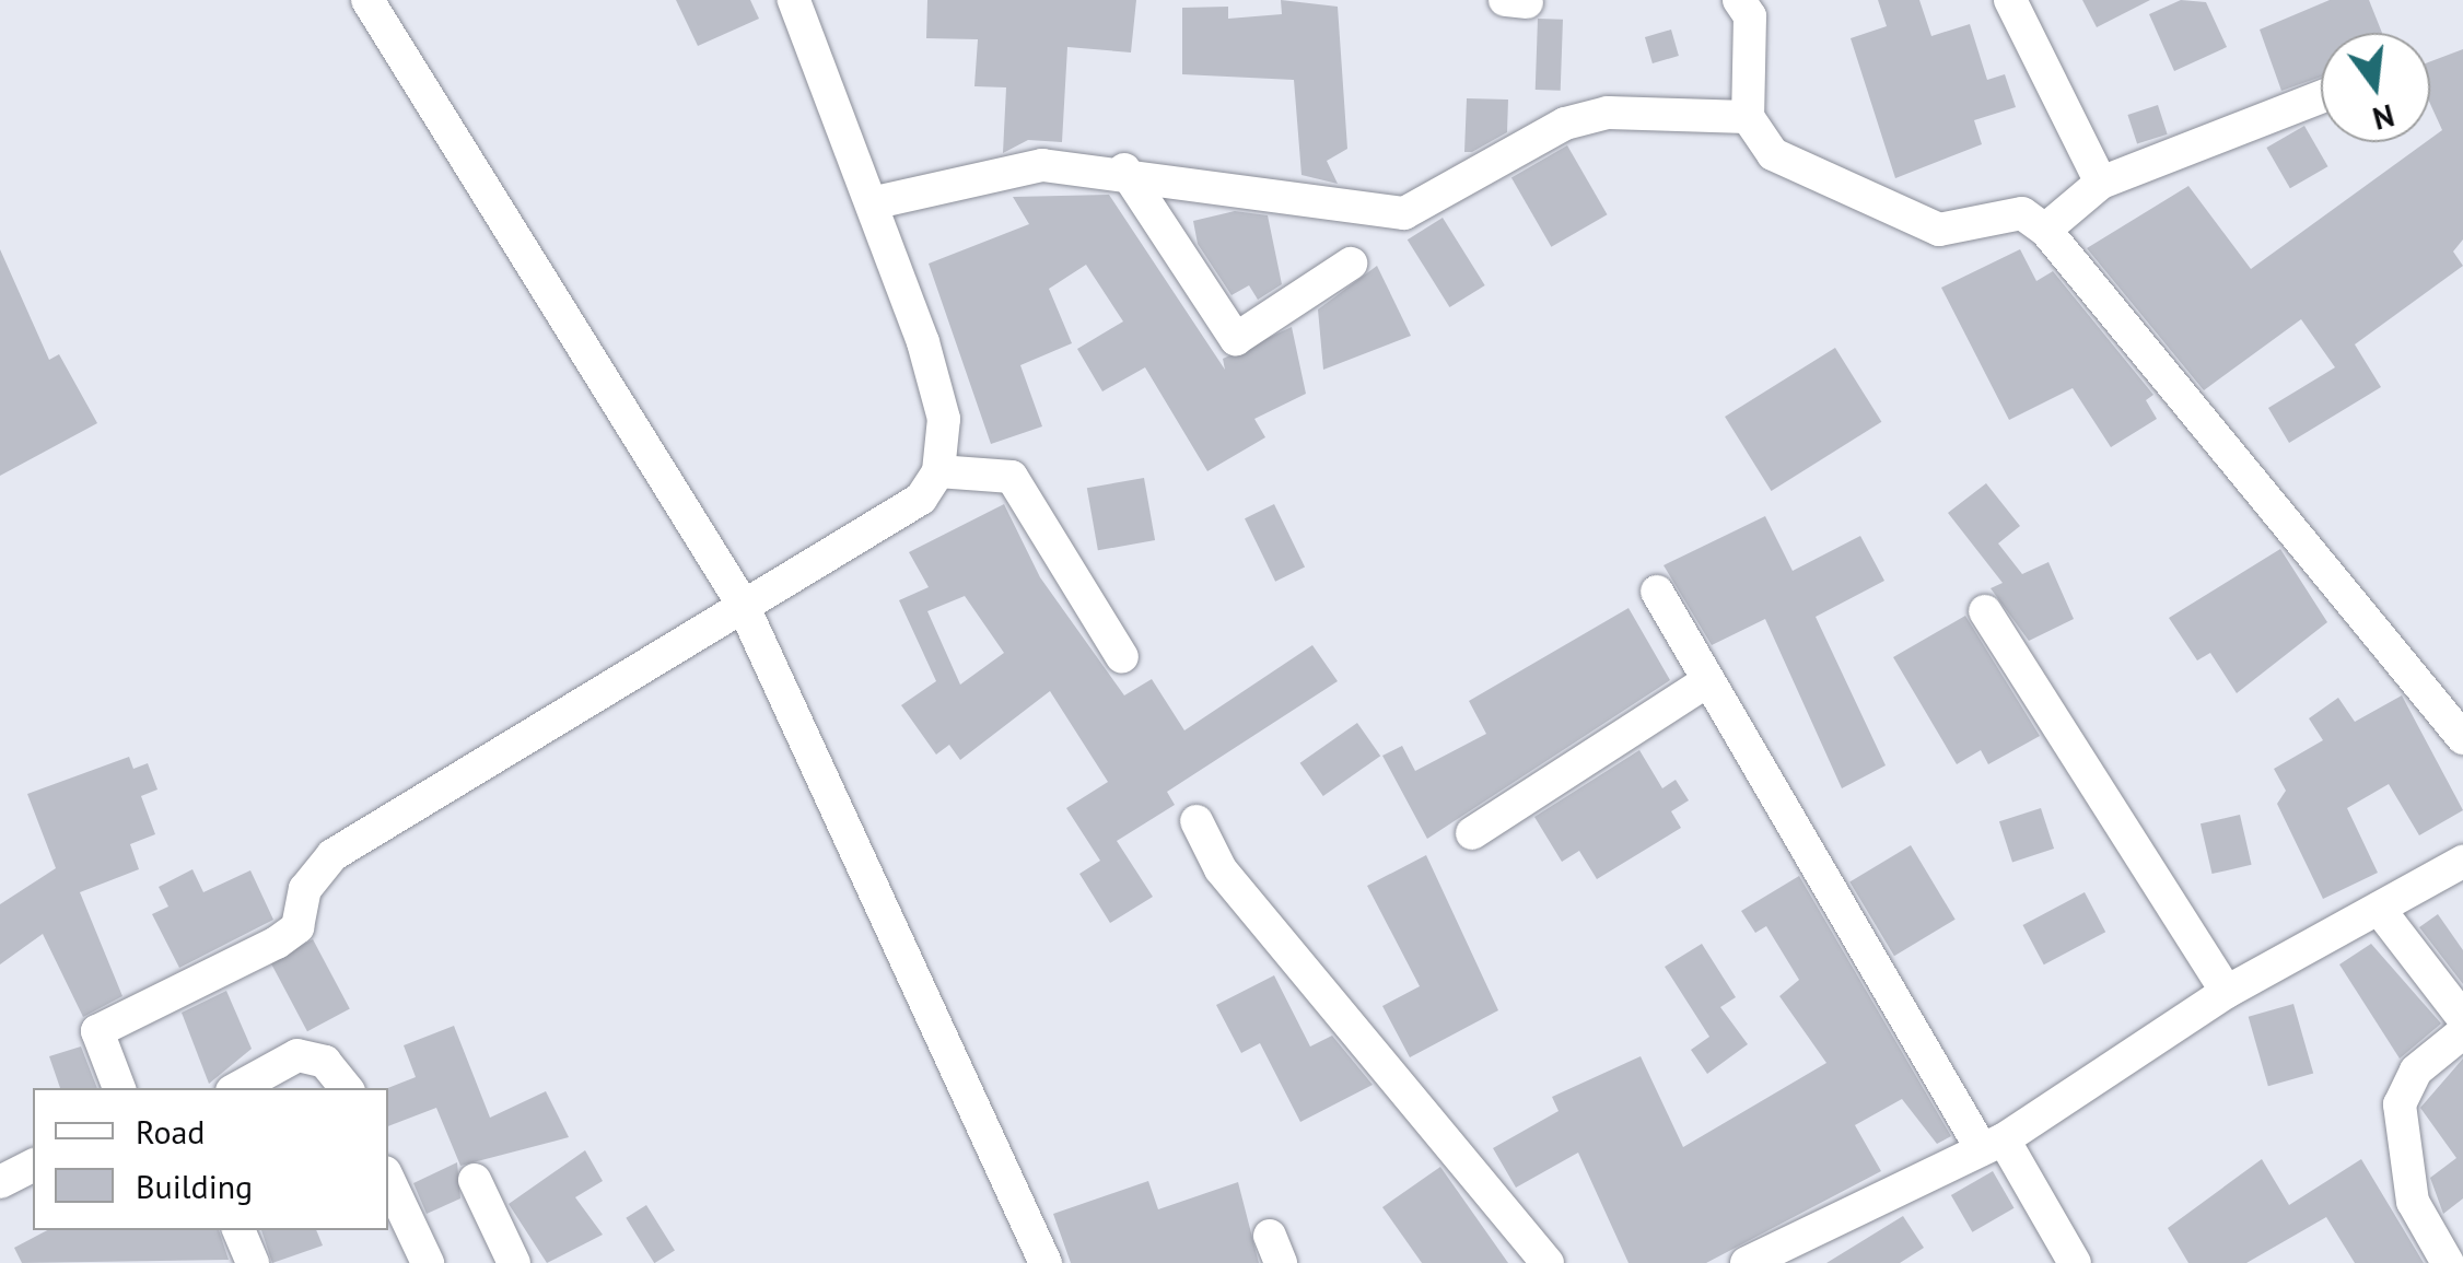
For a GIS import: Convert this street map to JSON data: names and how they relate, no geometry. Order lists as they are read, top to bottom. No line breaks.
{"legend":["Road","Building"],"north":"bottom"}
